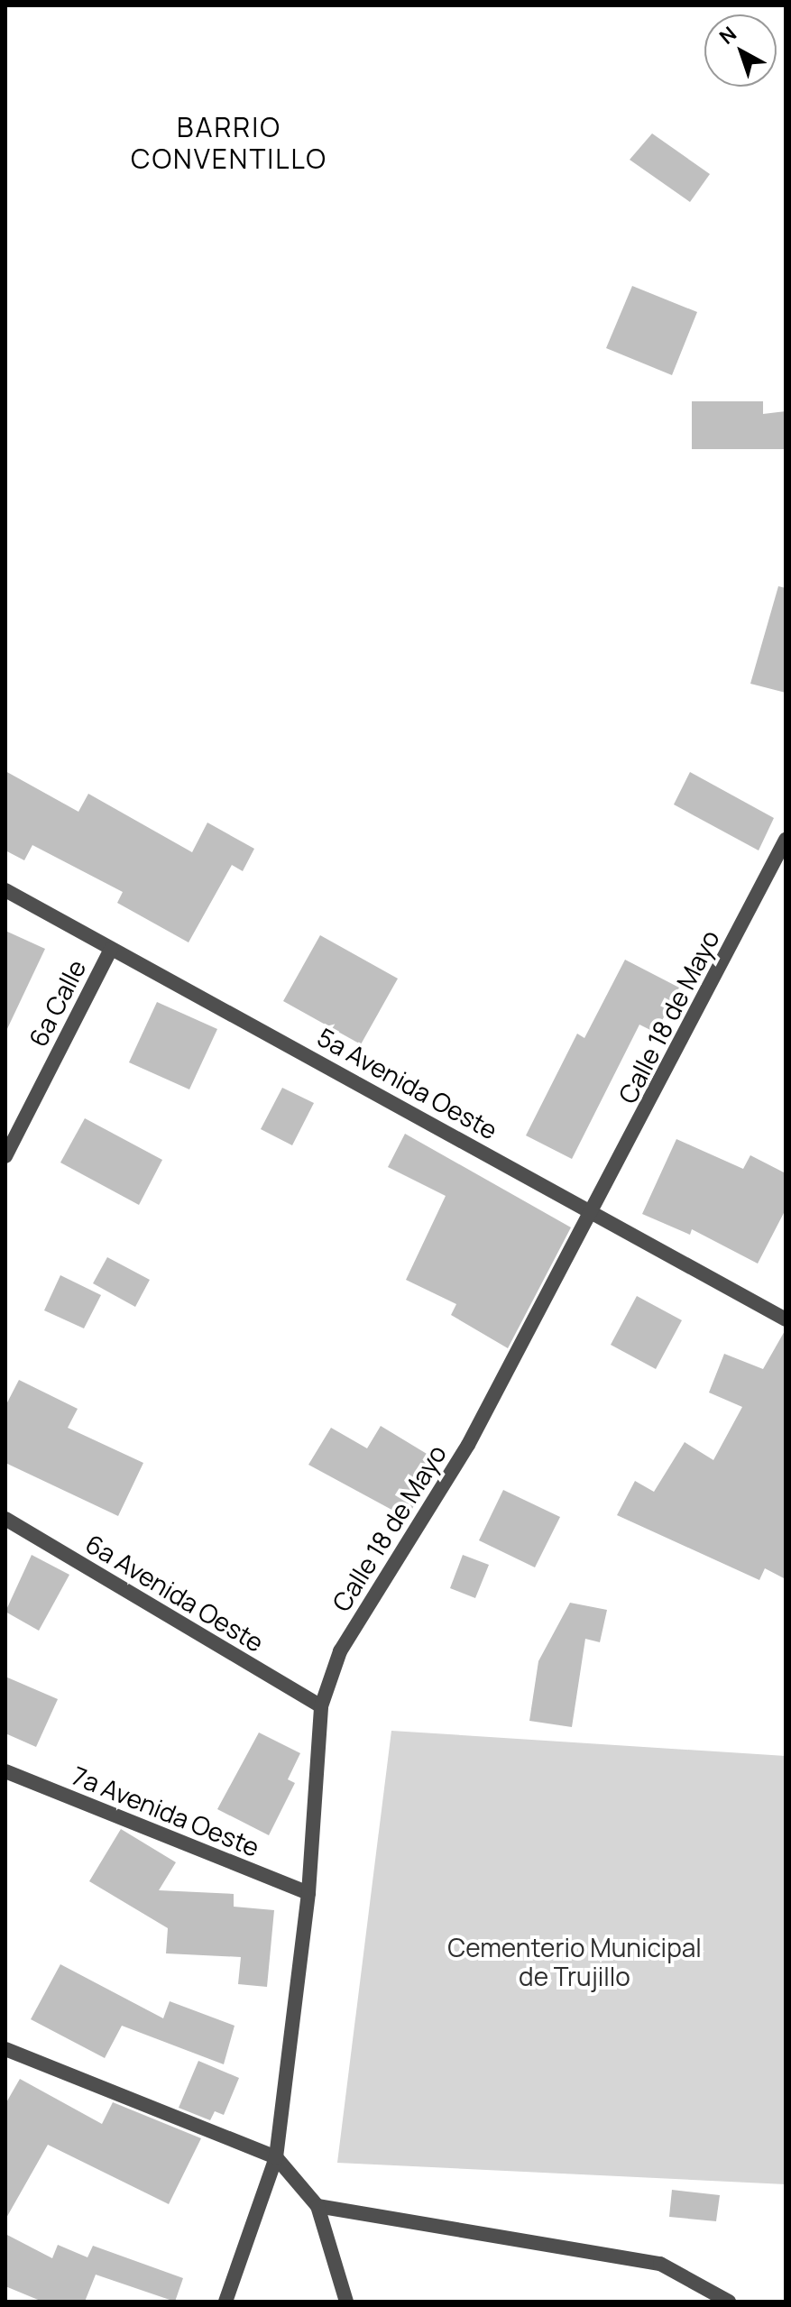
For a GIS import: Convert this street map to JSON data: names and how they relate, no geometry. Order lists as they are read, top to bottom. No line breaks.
{"streets":{"street":["6a Calle","Calle 18 de Mayo","5a Avenida Oeste","6a Avenida Oeste","7a Avenida Oeste"]},"crossings":[["6a Calle","5a Avenida Oeste"],["Calle 18 de Mayo","5a Avenida Oeste"],["Calle 18 de Mayo","6a Avenida Oeste"],["Calle 18 de Mayo","7a Avenida Oeste"]],"districts":["BARRIO CONVENTILLO"],"parks":["Cementerio Municipal de Trujillo"],"north":"top left"}
